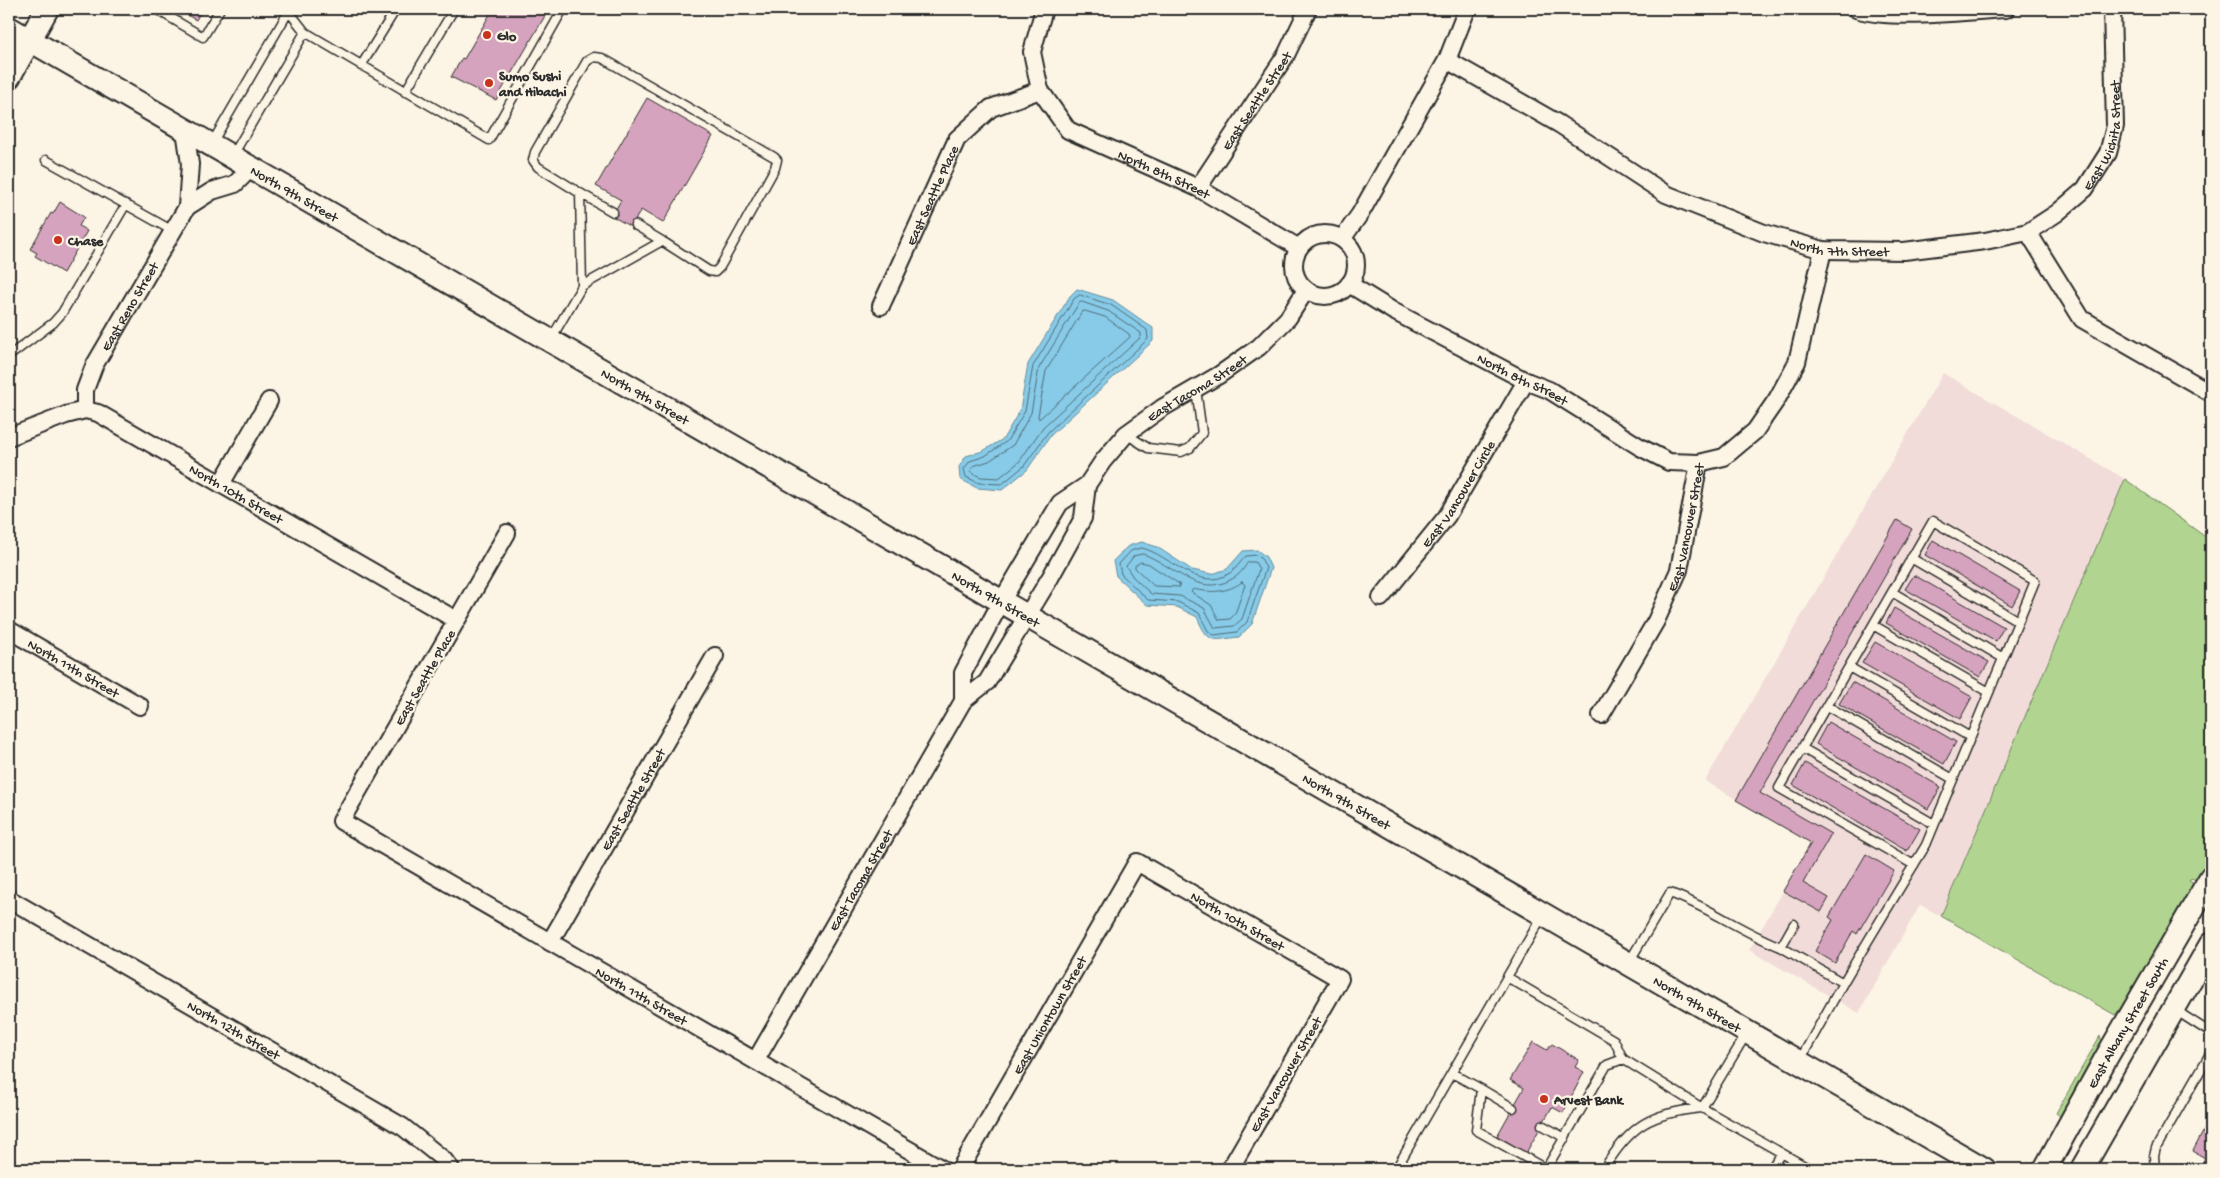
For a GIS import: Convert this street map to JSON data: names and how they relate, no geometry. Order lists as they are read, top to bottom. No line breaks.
{"streets":{"main road":["North 9th Street","East Albany Street South"],"street":["East Seattle Street","East Wichita Street","North 8th Street","East Seattle Place","North 7th Street","East Reno Street","East Tacoma Street","East Vancouver Circle","North 10th Street","East Vancouver Street","North 11th Street","East Uniontown Street","North 12th Street"]},"crossings":[["East Seattle Street","North 8th Street"],["East Seattle Street","North 11th Street"],["East Wichita Street","North 7th Street"],["North 8th Street","East Seattle Place"],["North 8th Street","East Tacoma Street"],["North 8th Street","East Vancouver Circle"],["North 8th Street","East Vancouver Street"],["North 9th Street","East Reno Street"],["North 9th Street","East Tacoma Street"],["East Seattle Place","North 10th Street"],["East Seattle Place","North 11th Street"],["North 7th Street","East Vancouver Street"],["East Reno Street","North 10th Street"],["East Tacoma Street","North 11th Street"],["North 10th Street","East Vancouver Street"],["North 10th Street","East Uniontown Street"]],"places":["Glo","Sumo Sushi and Hibachi","Chase","Arvest Bank"]}
